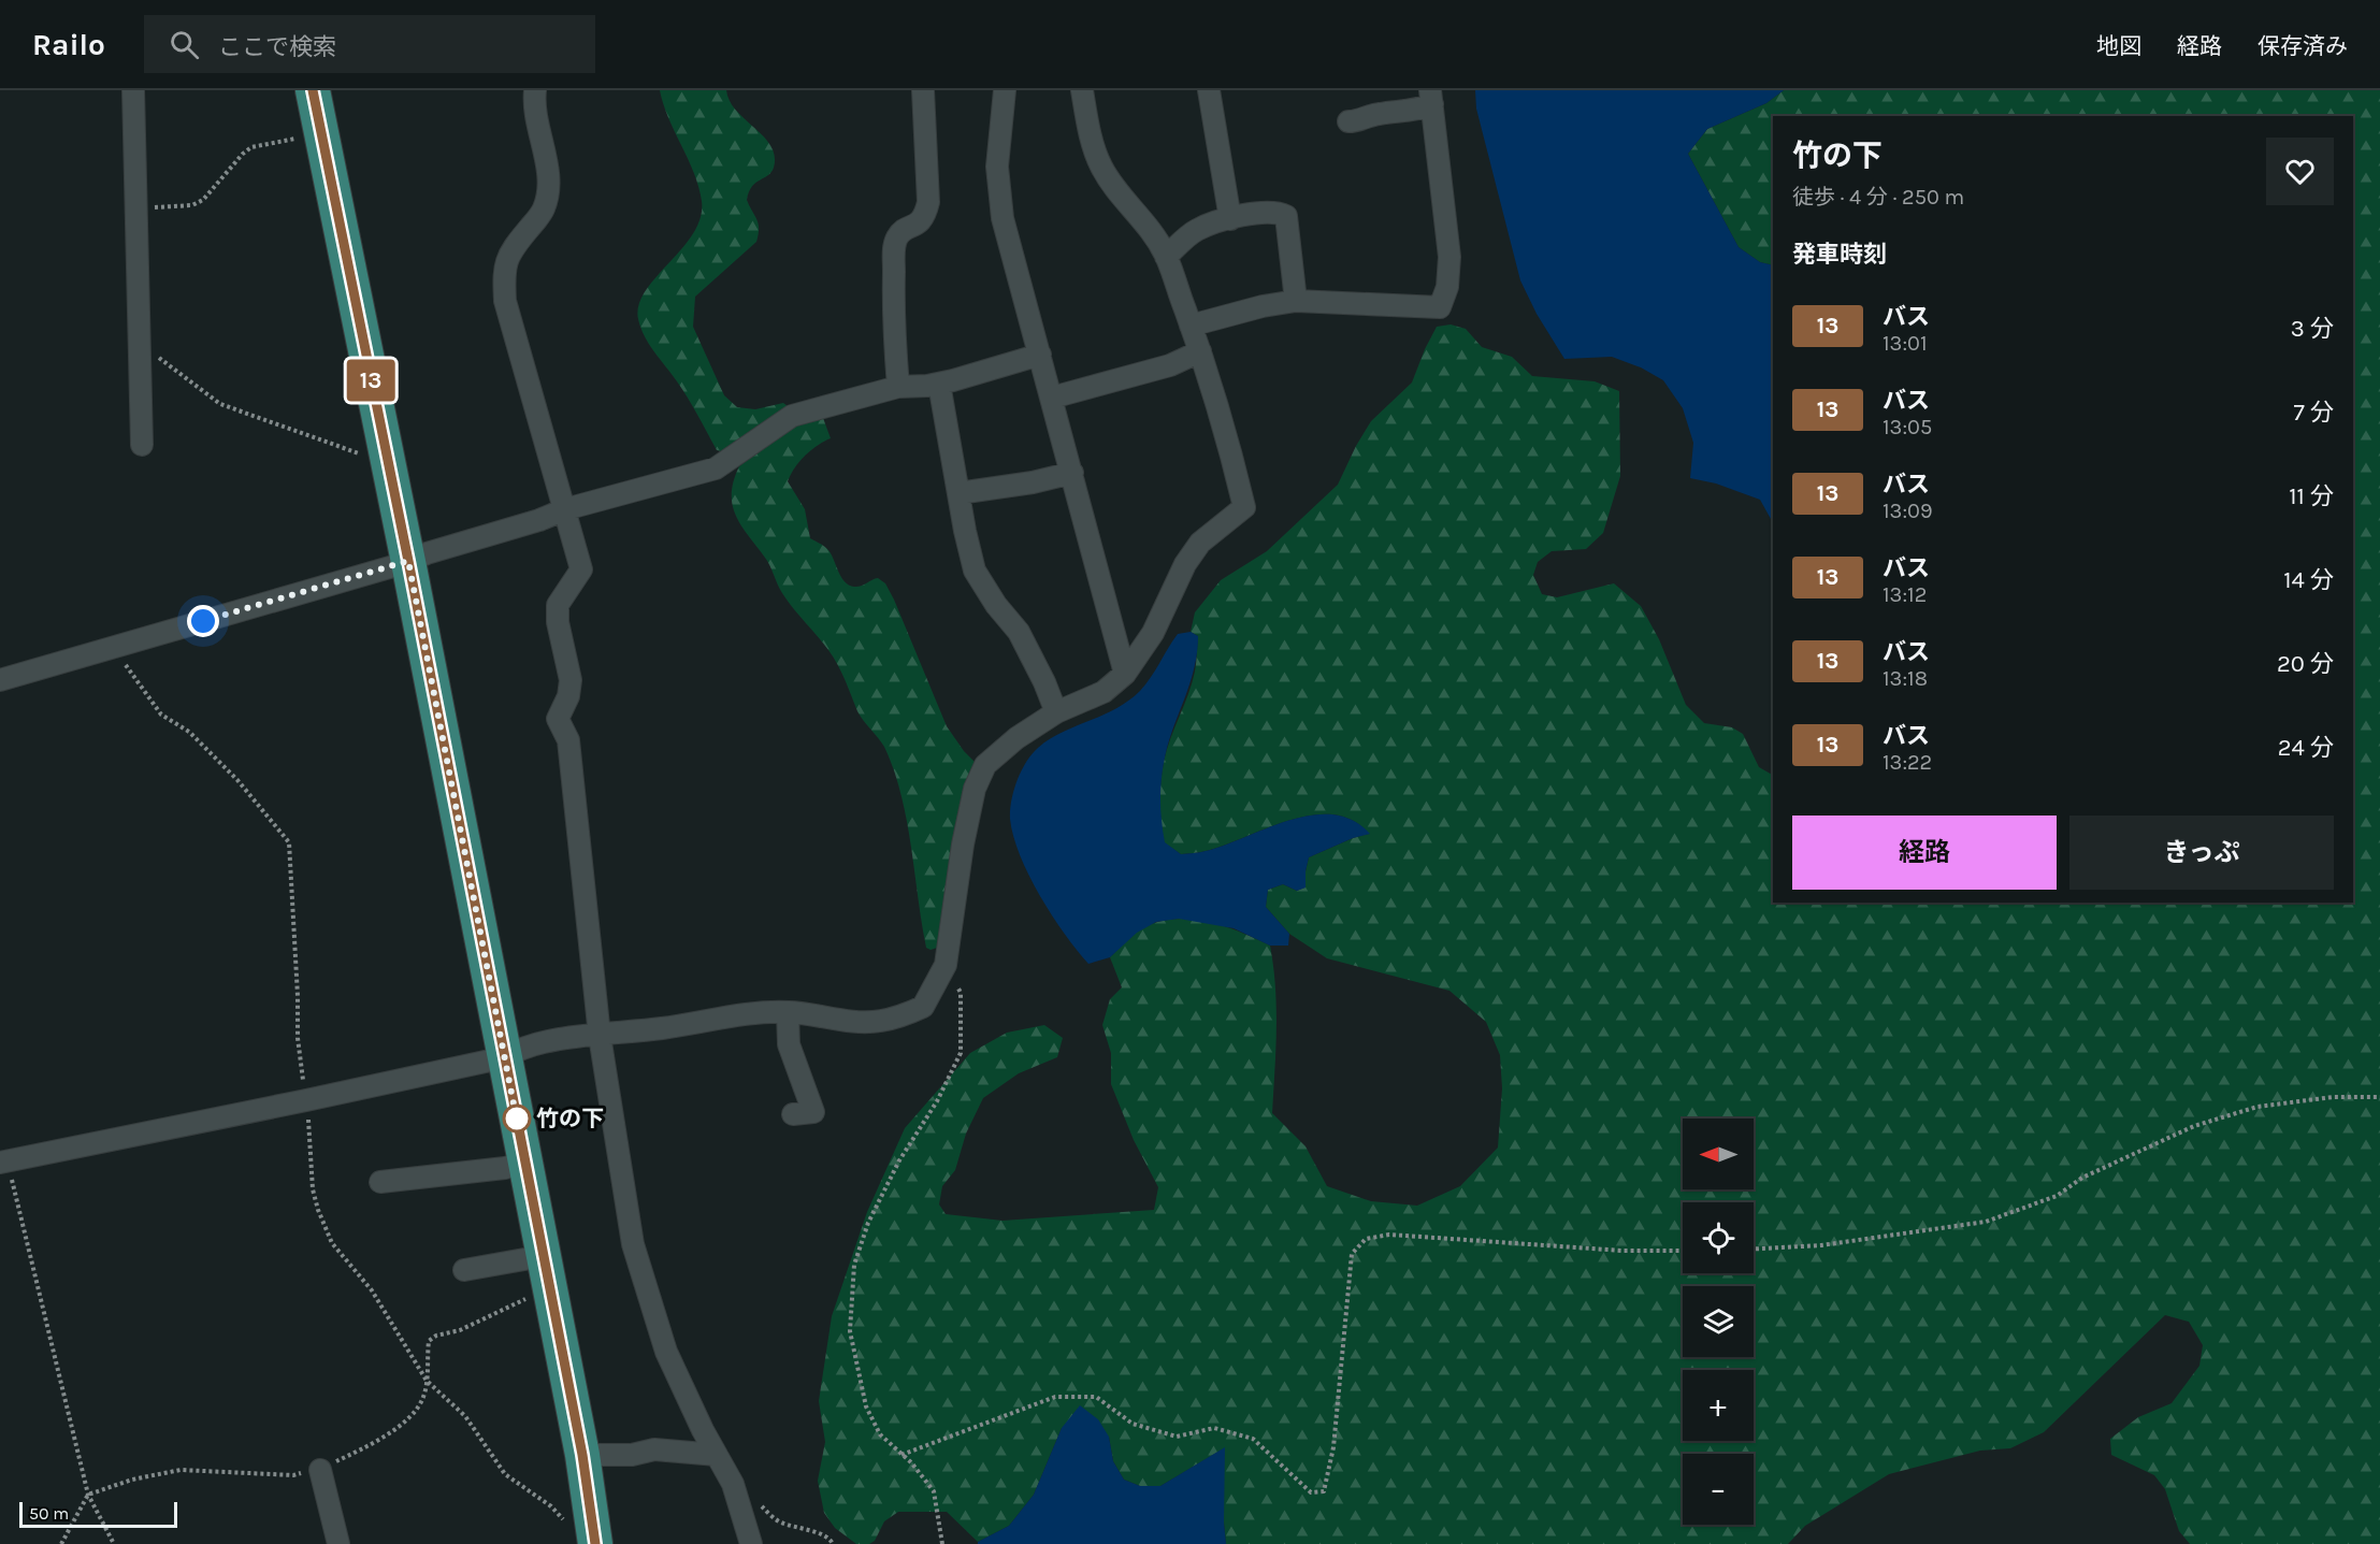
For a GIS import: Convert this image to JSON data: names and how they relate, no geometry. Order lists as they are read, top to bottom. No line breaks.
{"places":["竹の下"],"lines":["bus line 13"],"scale_bar":"50 m","north":"left","page":{"header":"Railo","search":"ここで検索","nav":["地図","経路","保存済み"],"on_map":"13","heading":[["竹の下","徒歩 · 4 分 · 250 m"],"発車時刻"],"list":[{"mark":"13","name":"バス","note":"13:01","value":"3 分"},{"mark":"13","name":"バス","note":"13:05","value":"7 分"},{"mark":"13","name":"バス","note":"13:09","value":"11 分"},{"mark":"13","name":"バス","note":"13:12","value":"14 分"},{"mark":"13","name":"バス","note":"13:18","value":"20 分"},{"mark":"13","name":"バス","note":"13:22","value":"24 分"}],"buttons":["経路","きっぷ"],"map_buttons":["+","−"],"scale":"50 m"}}
